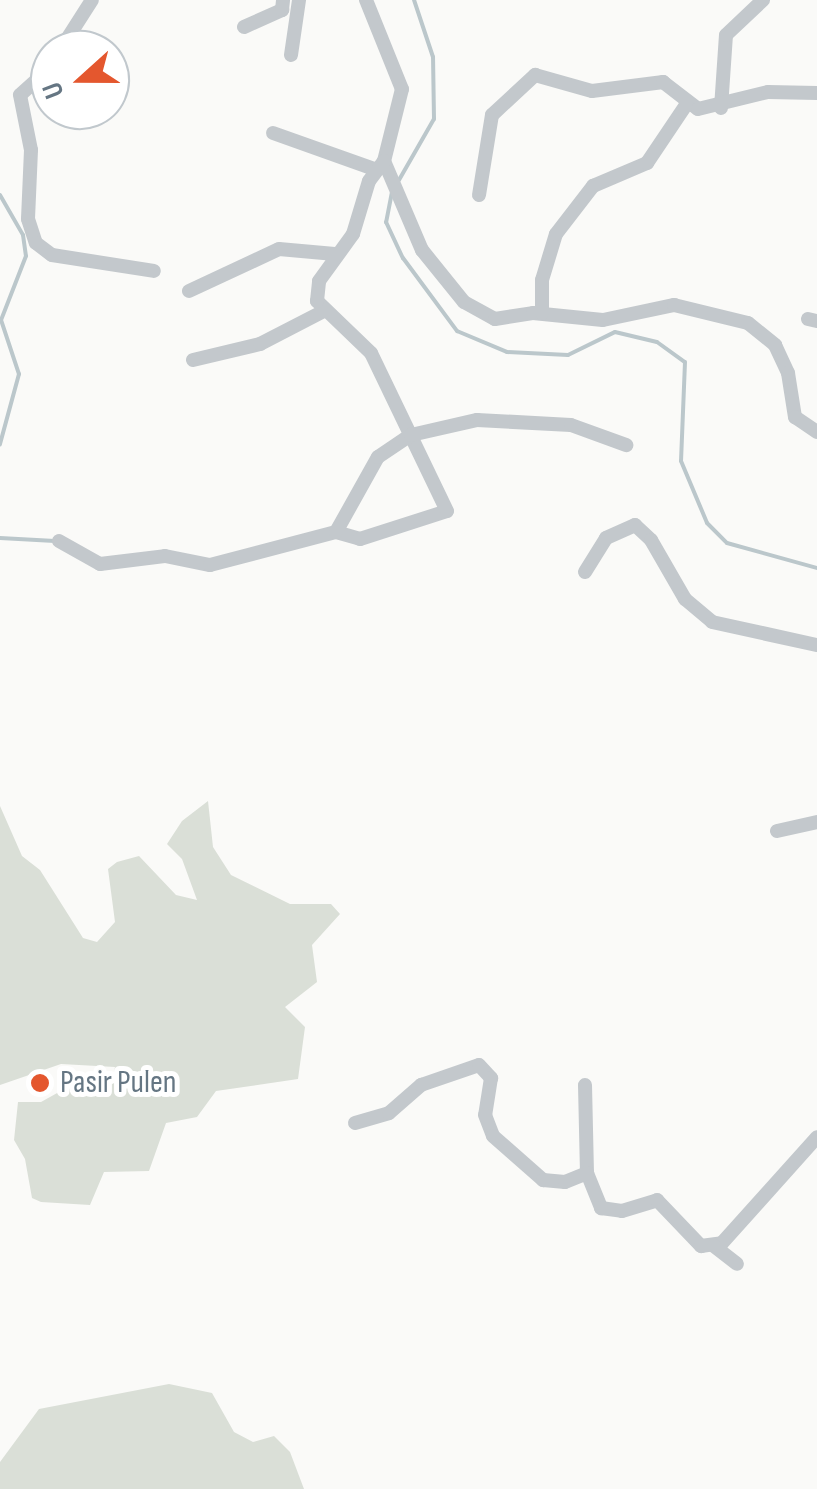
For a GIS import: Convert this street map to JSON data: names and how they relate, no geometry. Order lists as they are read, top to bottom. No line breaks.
{"places":["Pasir Pulen"],"north":"left"}
